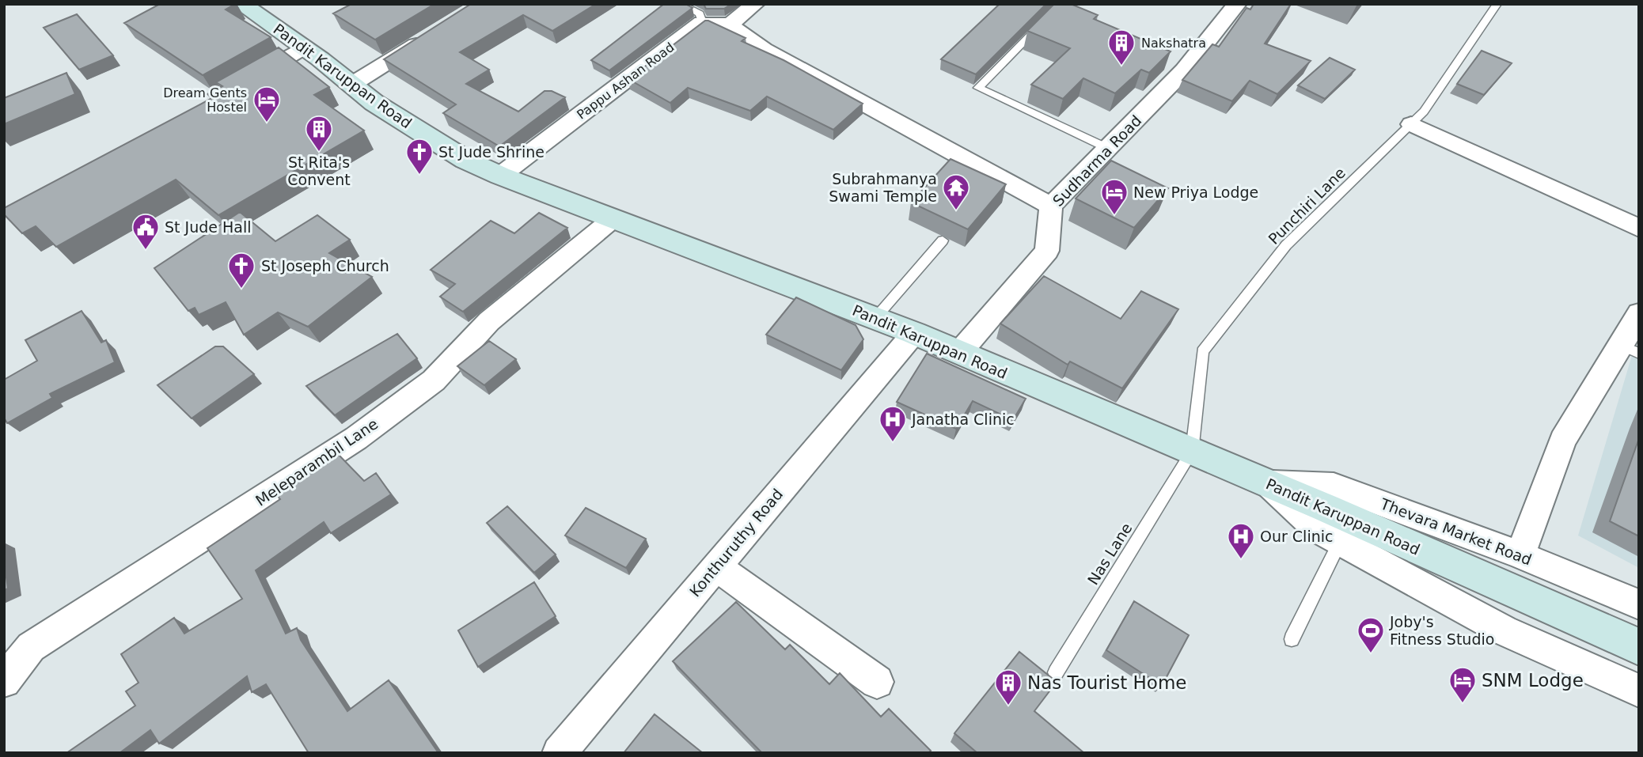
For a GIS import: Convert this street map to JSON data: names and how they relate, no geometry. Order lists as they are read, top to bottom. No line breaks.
{"streets":{"main road":["Pandit Karuppan Road"],"street":["Pappu Ashan Road","Sudharma Road","Meleparambil Lane","Thevara Market Road","Konthuruthy Road"],"lane":["Punchiri Lane","Nas Lane"]},"crossings":[["Pandit Karuppan Road","Pappu Ashan Road"],["Pandit Karuppan Road","Sudharma Road"],["Pandit Karuppan Road","Punchiri Lane"],["Pandit Karuppan Road","Meleparambil Lane"],["Pandit Karuppan Road","Thevara Market Road"],["Pandit Karuppan Road","Konthuruthy Road"],["Pandit Karuppan Road","Nas Lane"],["Punchiri Lane","Nas Lane"]],"places":{"building":["Nakshatra","St Rita's Convent","Nas Tourist Home"],"hotel":["Dream Gents Hostel","New Priya Lodge","SNM Lodge"],"church":["St Jude Shrine","St Joseph Church"],"temple":["Subrahmanya Swami Temple"],"public building":["St Jude Hall"],"hospital":["Janatha Clinic","Our Clinic"],"sports":["Joby's Fitness Studio"]}}
